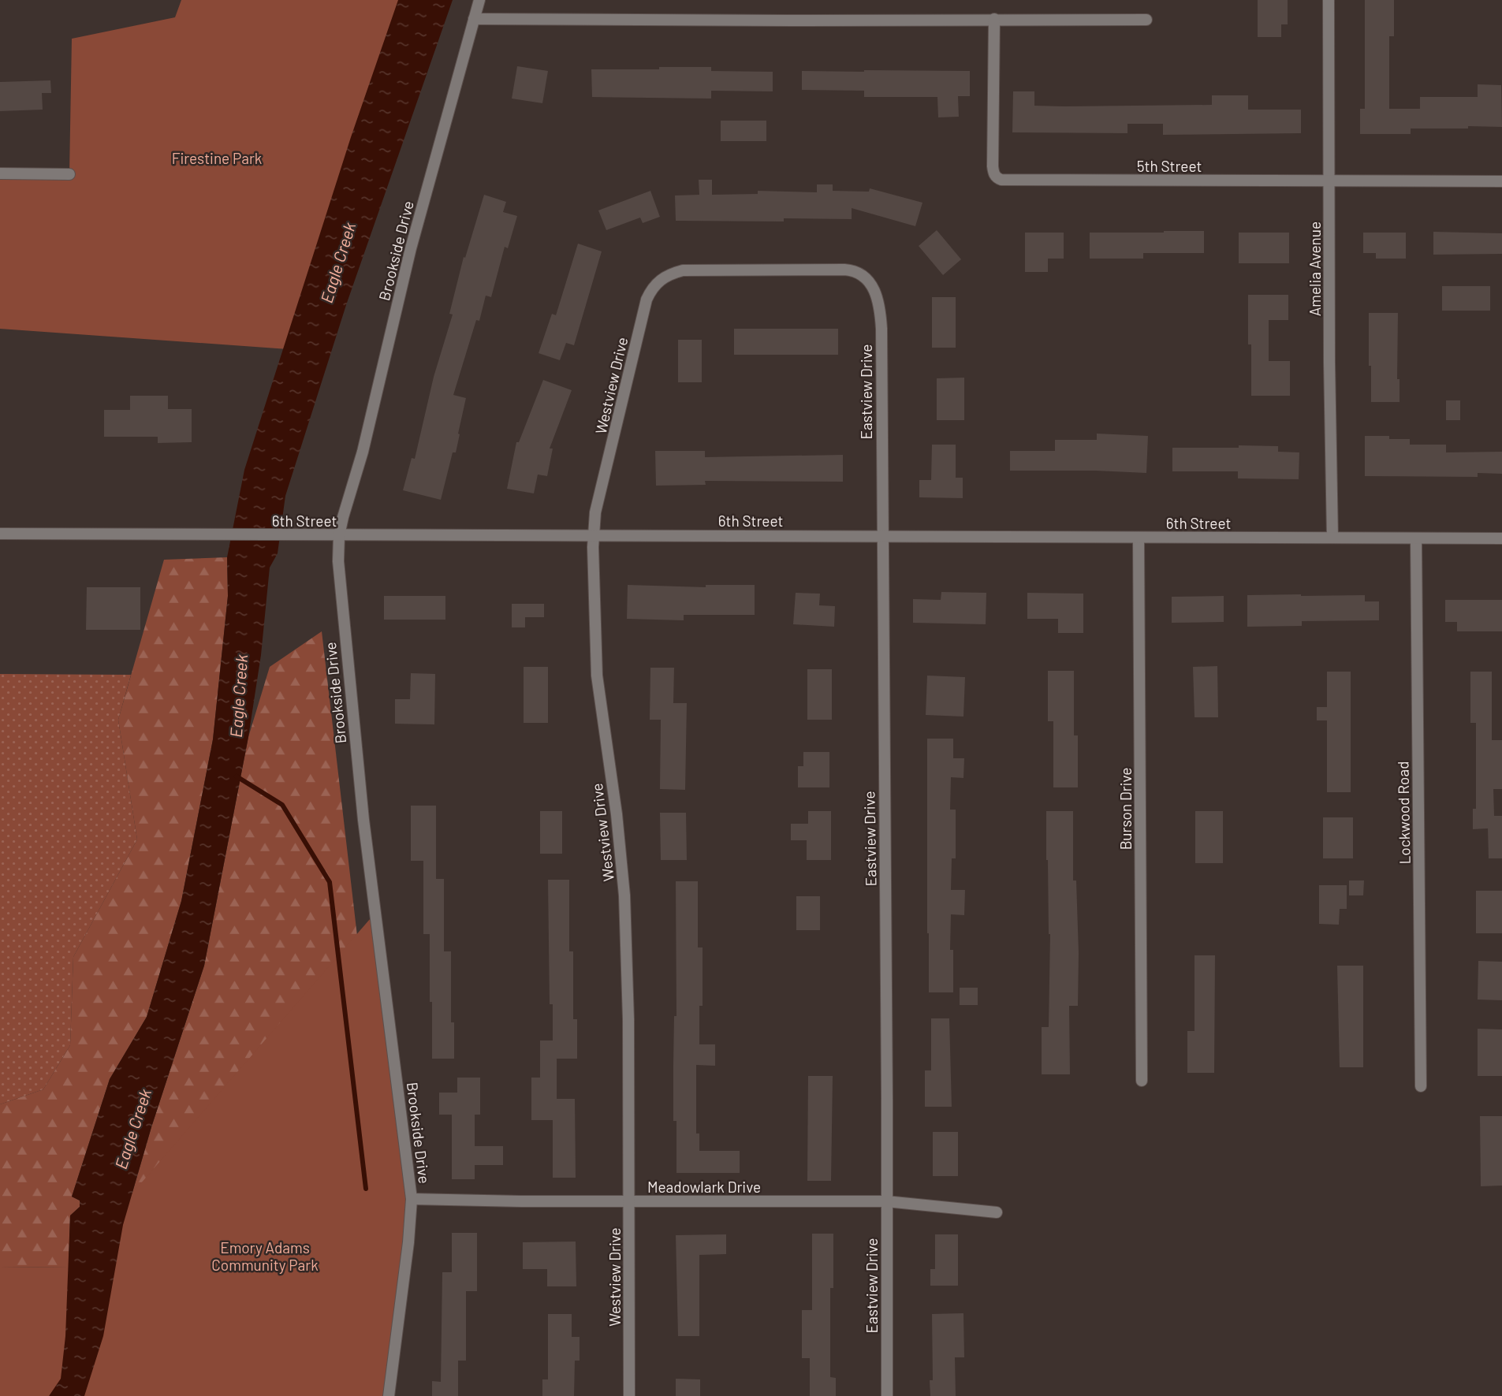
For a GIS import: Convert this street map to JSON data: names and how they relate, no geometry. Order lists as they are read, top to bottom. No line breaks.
{"streets":{"street":["5th Street","Brookside Drive","Amelia Avenue","Westview Drive","Eastview Drive","6th Street","Burson Drive","Lockwood Road","Meadowlark Drive"]},"crossings":[["5th Street","Amelia Avenue"],["Brookside Drive","6th Street"],["Brookside Drive","Meadowlark Drive"],["Amelia Avenue","6th Street"],["Westview Drive","Eastview Drive"],["Westview Drive","6th Street"],["Westview Drive","Meadowlark Drive"],["Eastview Drive","6th Street"],["Eastview Drive","Meadowlark Drive"],["6th Street","Burson Drive"],["6th Street","Lockwood Road"]],"water":["Eagle Creek"],"parks":["Firestine Park","Emory Adams Community Park"]}
